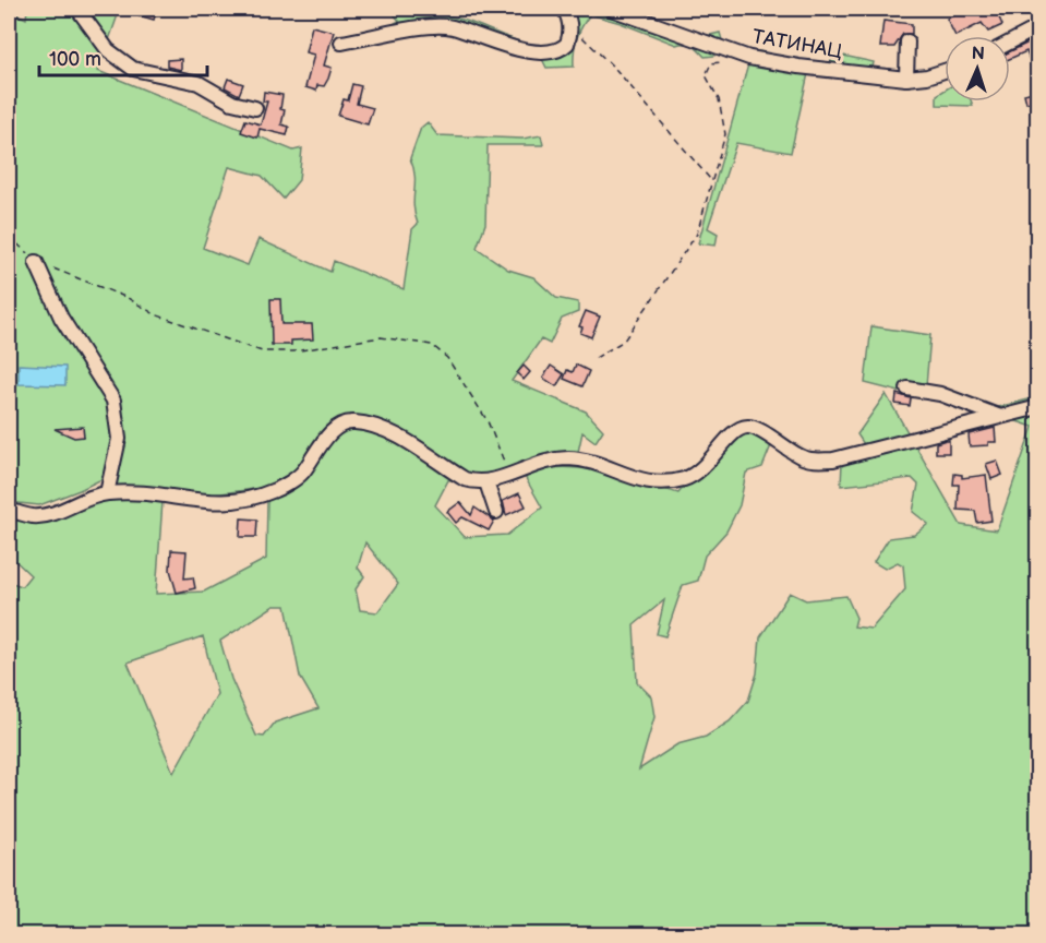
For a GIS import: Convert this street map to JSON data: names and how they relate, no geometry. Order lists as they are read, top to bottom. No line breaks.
{"streets":{"street":["ТАТИНАЦ"]},"scale_bar":"100 m","north":"top"}
